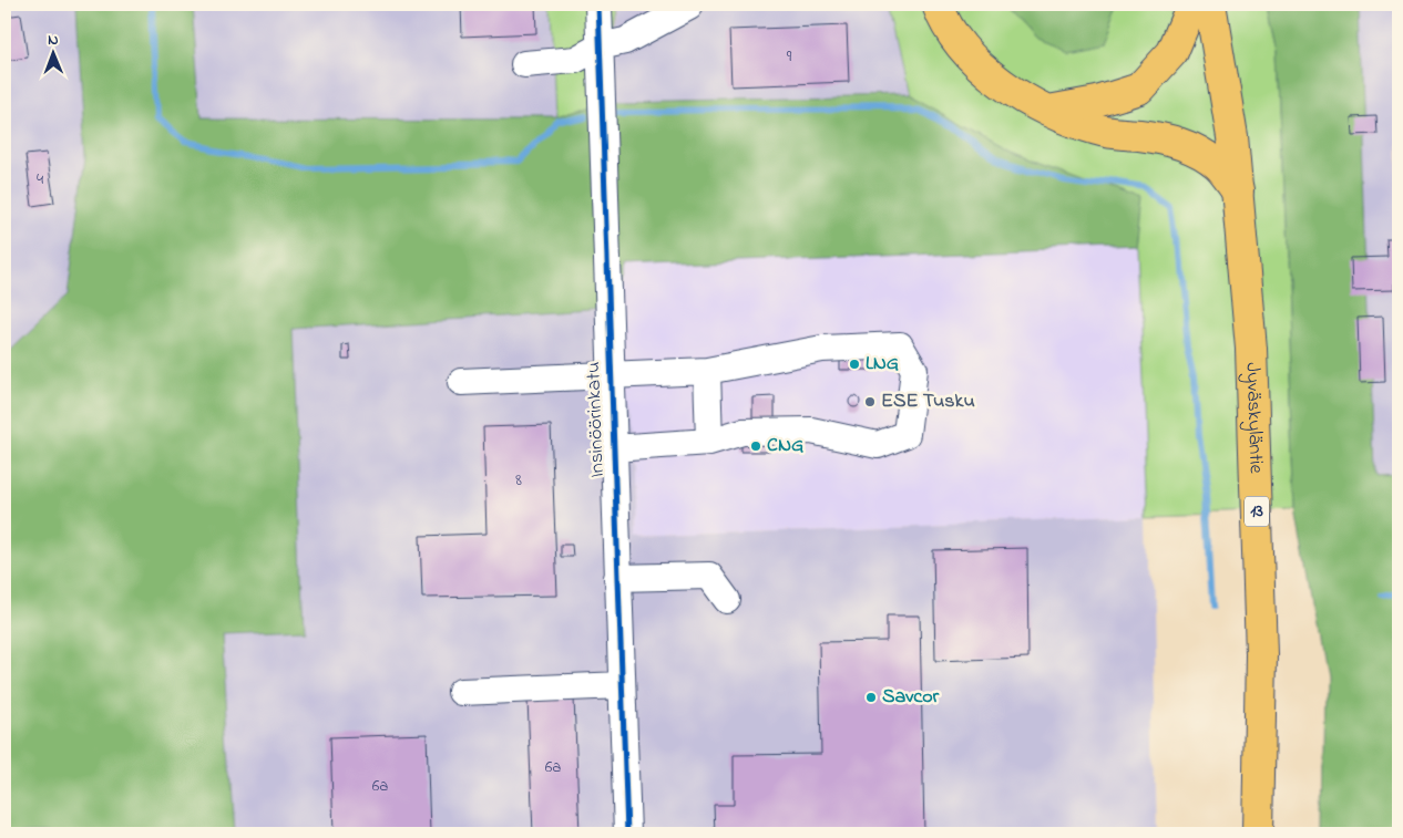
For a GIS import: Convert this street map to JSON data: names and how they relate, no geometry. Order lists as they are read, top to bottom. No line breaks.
{"streets":{"highway":["Jyväskyläntie","13"],"street":["Insinöörinkatu"]},"places":["LNG","ESE Tusku","CNG","Savcor"],"house_numbers":["9","4","8","6a","6a"],"north":"top"}
